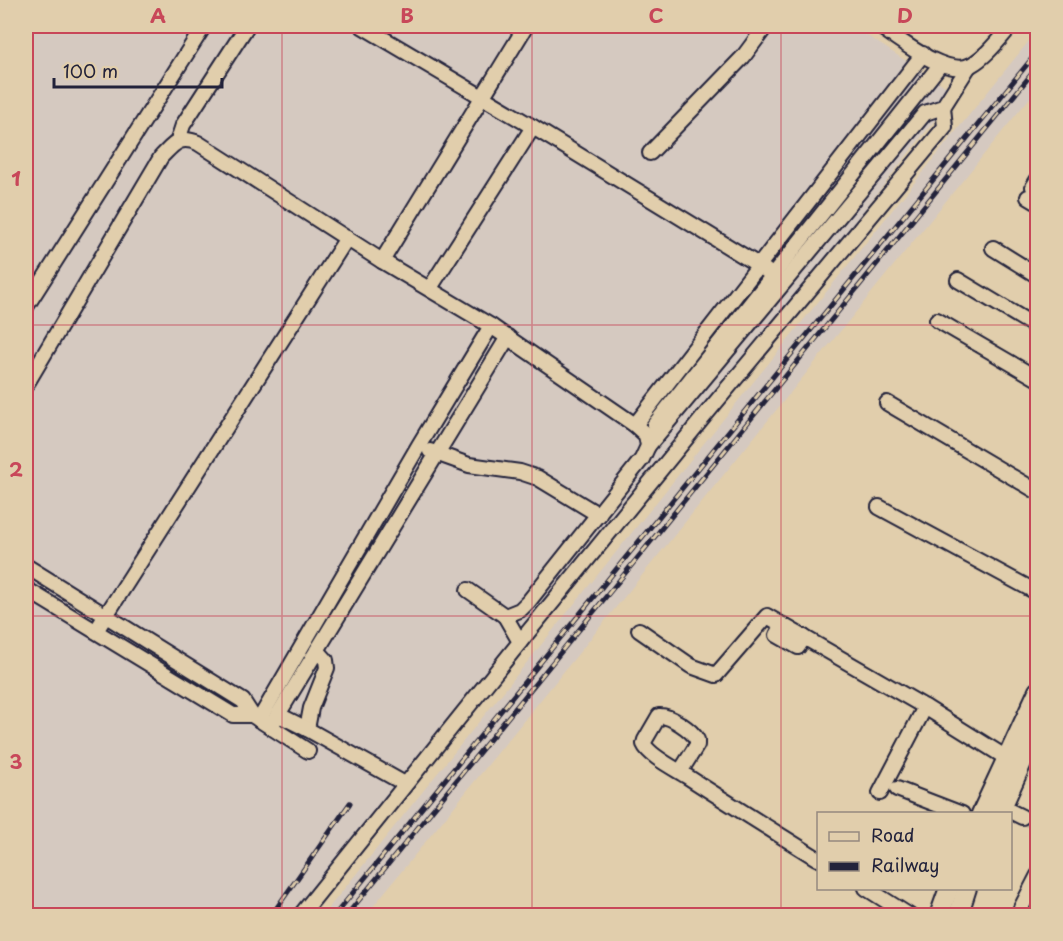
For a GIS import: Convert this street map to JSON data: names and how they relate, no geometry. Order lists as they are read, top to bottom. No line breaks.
{"legend":["Road","Railway"],"scale_bar":"100 m","grid":{"columns":["A","B","C","D"],"rows":["1","2","3"]}}
